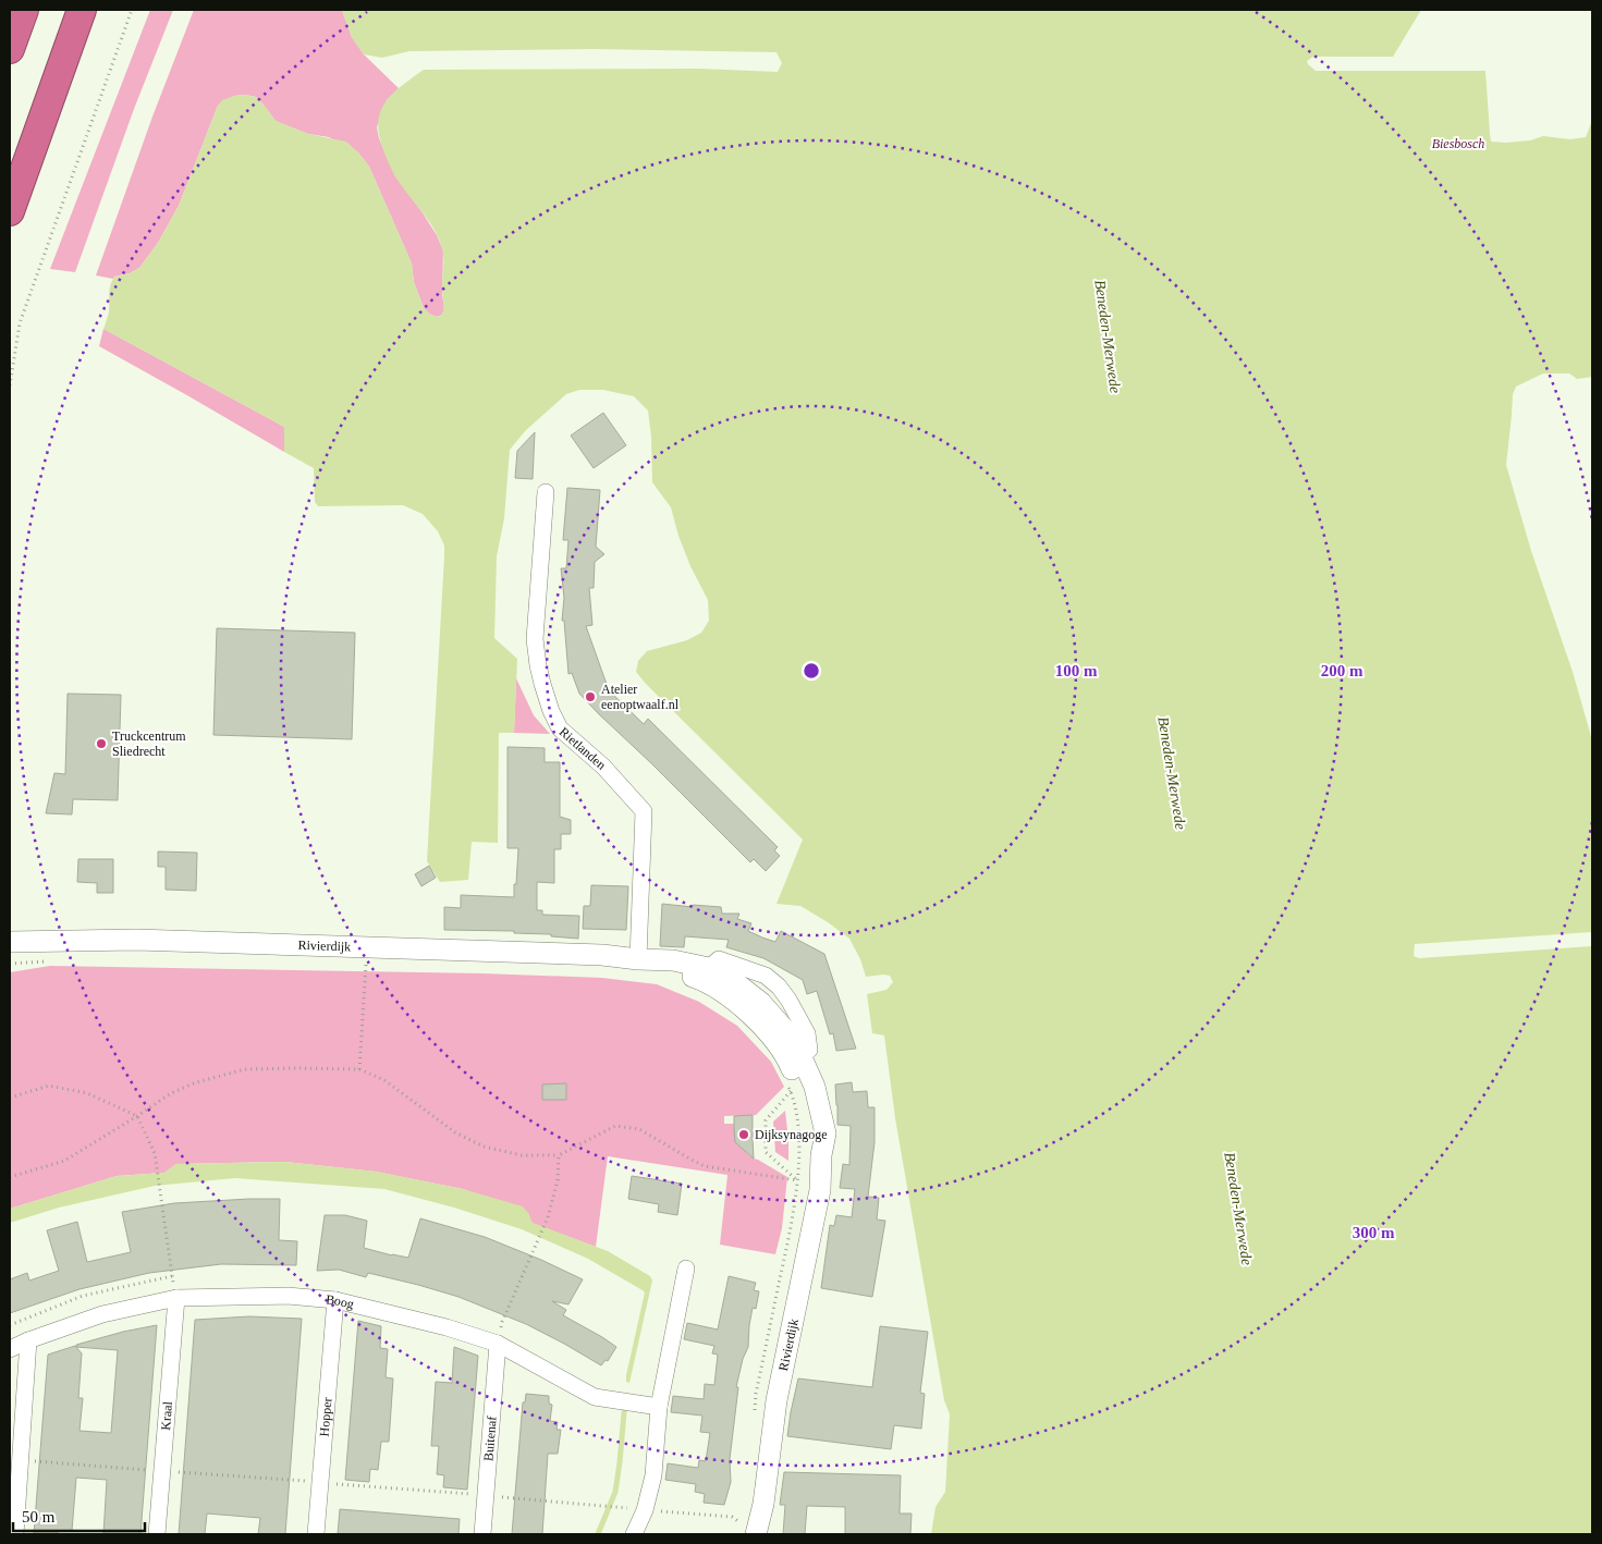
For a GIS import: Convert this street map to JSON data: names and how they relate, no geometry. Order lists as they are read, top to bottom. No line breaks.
{"streets":{"street":["Rietlanden","Rivierdijk","Boog","Kraal","Hopper","Buitenaf"]},"crossings":[["Rietlanden","Rivierdijk"],["Boog","Kraal"],["Boog","Hopper"],["Boog","Buitenaf"]],"water":["Beneden-Merwede"],"parks":["Biesbosch"],"places":["Atelier eenoptwaalf.nl","Truckcentrum Sliedrecht","Dijksynagoge"],"scale_bar":"50 m","rings":["100 m","200 m","300 m"]}
